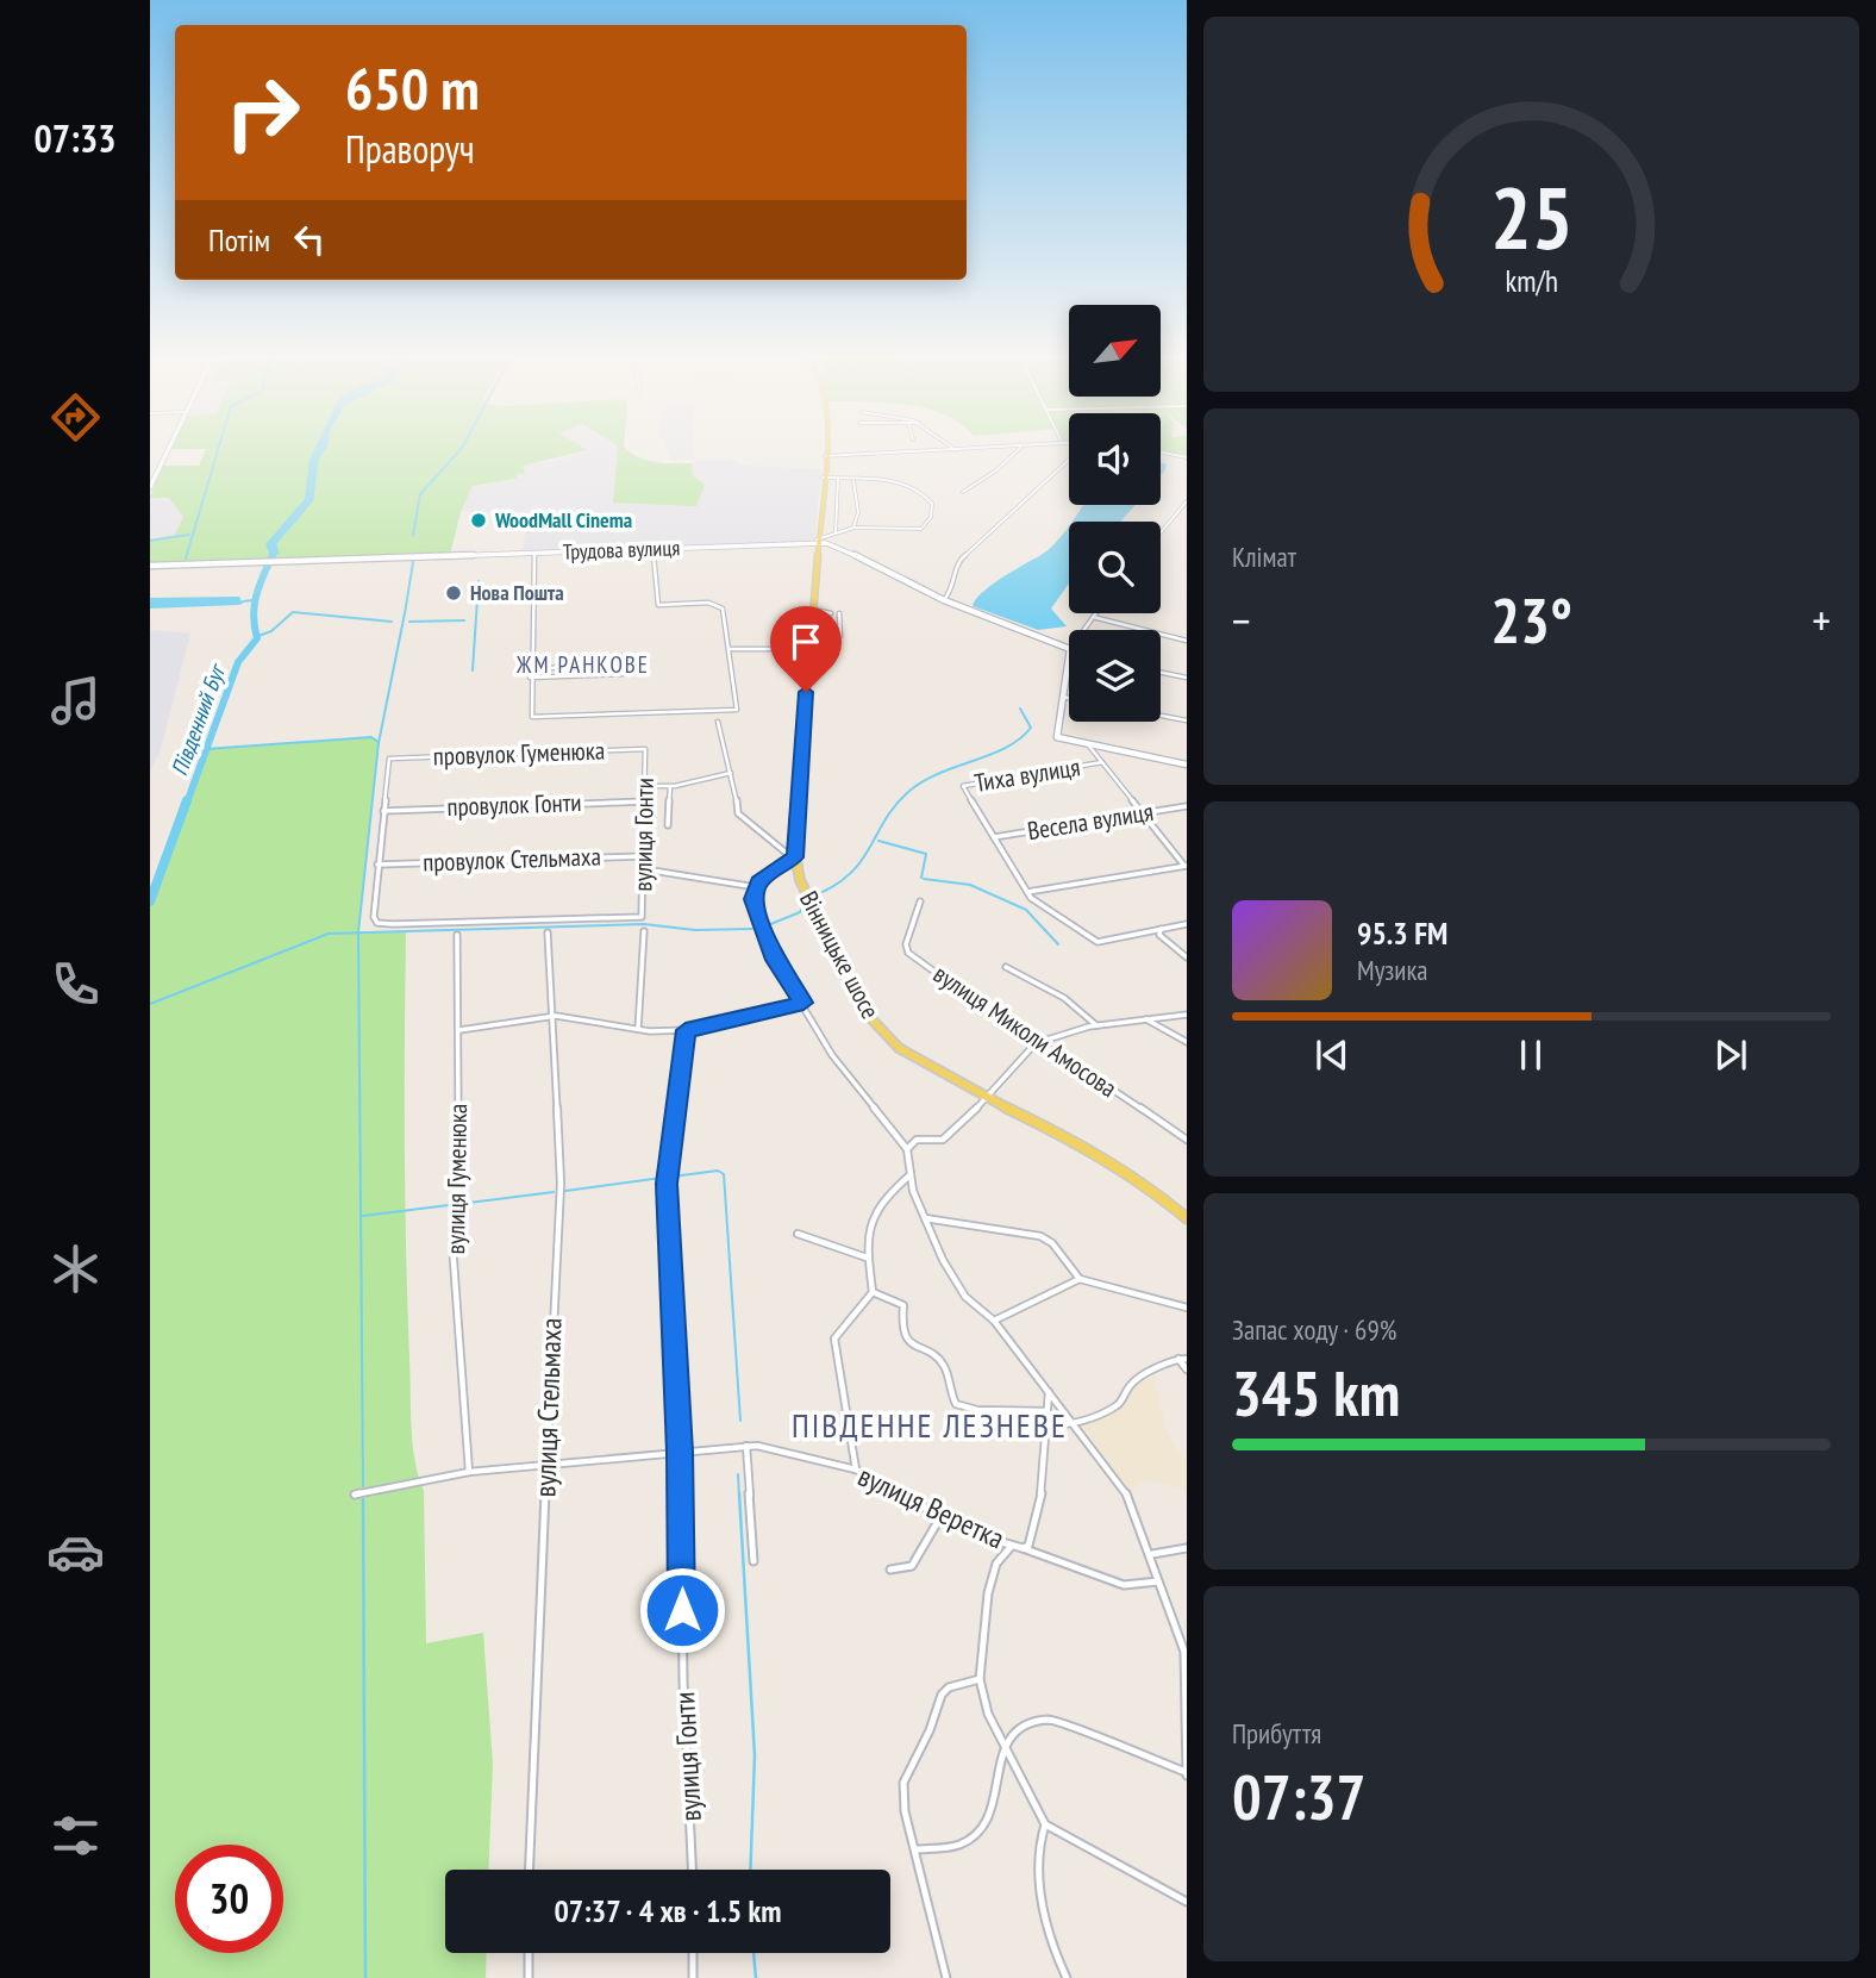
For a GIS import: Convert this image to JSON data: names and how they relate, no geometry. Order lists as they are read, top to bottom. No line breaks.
{"streets":{"main road":["Трудова вулиця","Вінницьке шосе"],"street":["провулок Гуменюка","Тиха вулиця","провулок Гонти","Весела вулиця","вулиця Гонти","провулок Стельмаха","вулиця Миколи Амосова","вулиця Гуменюка","вулиця Стельмаха","вулиця Веретка"]},"crossings":[["Трудова вулиця","Вінницьке шосе"],["провулок Гуменюка","провулок Гонти"],["провулок Гуменюка","вулиця Гонти"],["Тиха вулиця","Весела вулиця"],["провулок Гонти","вулиця Гонти"],["вулиця Гонти","провулок Стельмаха"],["вулиця Гонти","вулиця Веретка"],["вулиця Гуменюка","вулиця Веретка"],["вулиця Стельмаха","вулиця Веретка"]],"districts":["ЖМ РАНКОВЕ","ПІВДЕННЕ ЛЕЗНЕВЕ"],"water":["Південний Буг"],"places":["WoodMall Cinema","Нова Пошта"],"north":"top right","page":{"tabs":"07:33","turn":["650 m","Праворуч"],"then":"Потім","tile":["Клімат",["Запас ходу · 69%","345 km"],["Прибуття","07:37"]],"heat":["−","23°","+"],"song":["95.3 FM","Музика"],"limit":"30","trip":"07:37 · 4 хв · 1.5 km","gauge":["25","km/h"]}}
